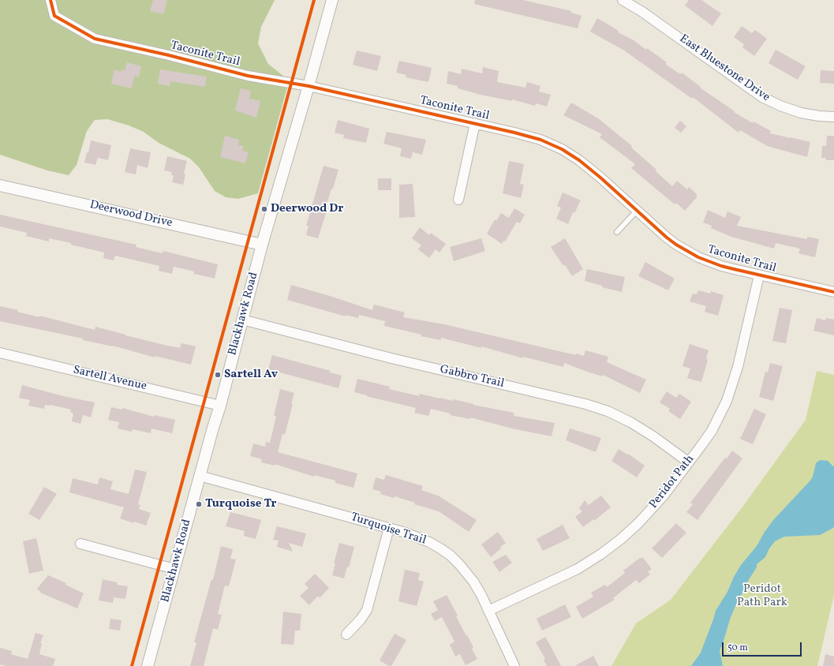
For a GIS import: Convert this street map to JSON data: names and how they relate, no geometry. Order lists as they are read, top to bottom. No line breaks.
{"streets":{"street":["Taconite Trail","East Bluestone Drive","Deerwood Drive","Blackhawk Road","Gabbro Trail","Sartell Avenue","Peridot Path","Turquoise Trail"]},"crossings":[["Taconite Trail","Blackhawk Road"],["Taconite Trail","Peridot Path"],["Deerwood Drive","Blackhawk Road"],["Blackhawk Road","Gabbro Trail"],["Blackhawk Road","Sartell Avenue"],["Blackhawk Road","Turquoise Trail"],["Gabbro Trail","Peridot Path"],["Peridot Path","Turquoise Trail"]],"parks":["Peridot Path Park"],"places":["Deerwood Dr","Sartell Av","Turquoise Tr"],"scale_bar":"50 m"}
